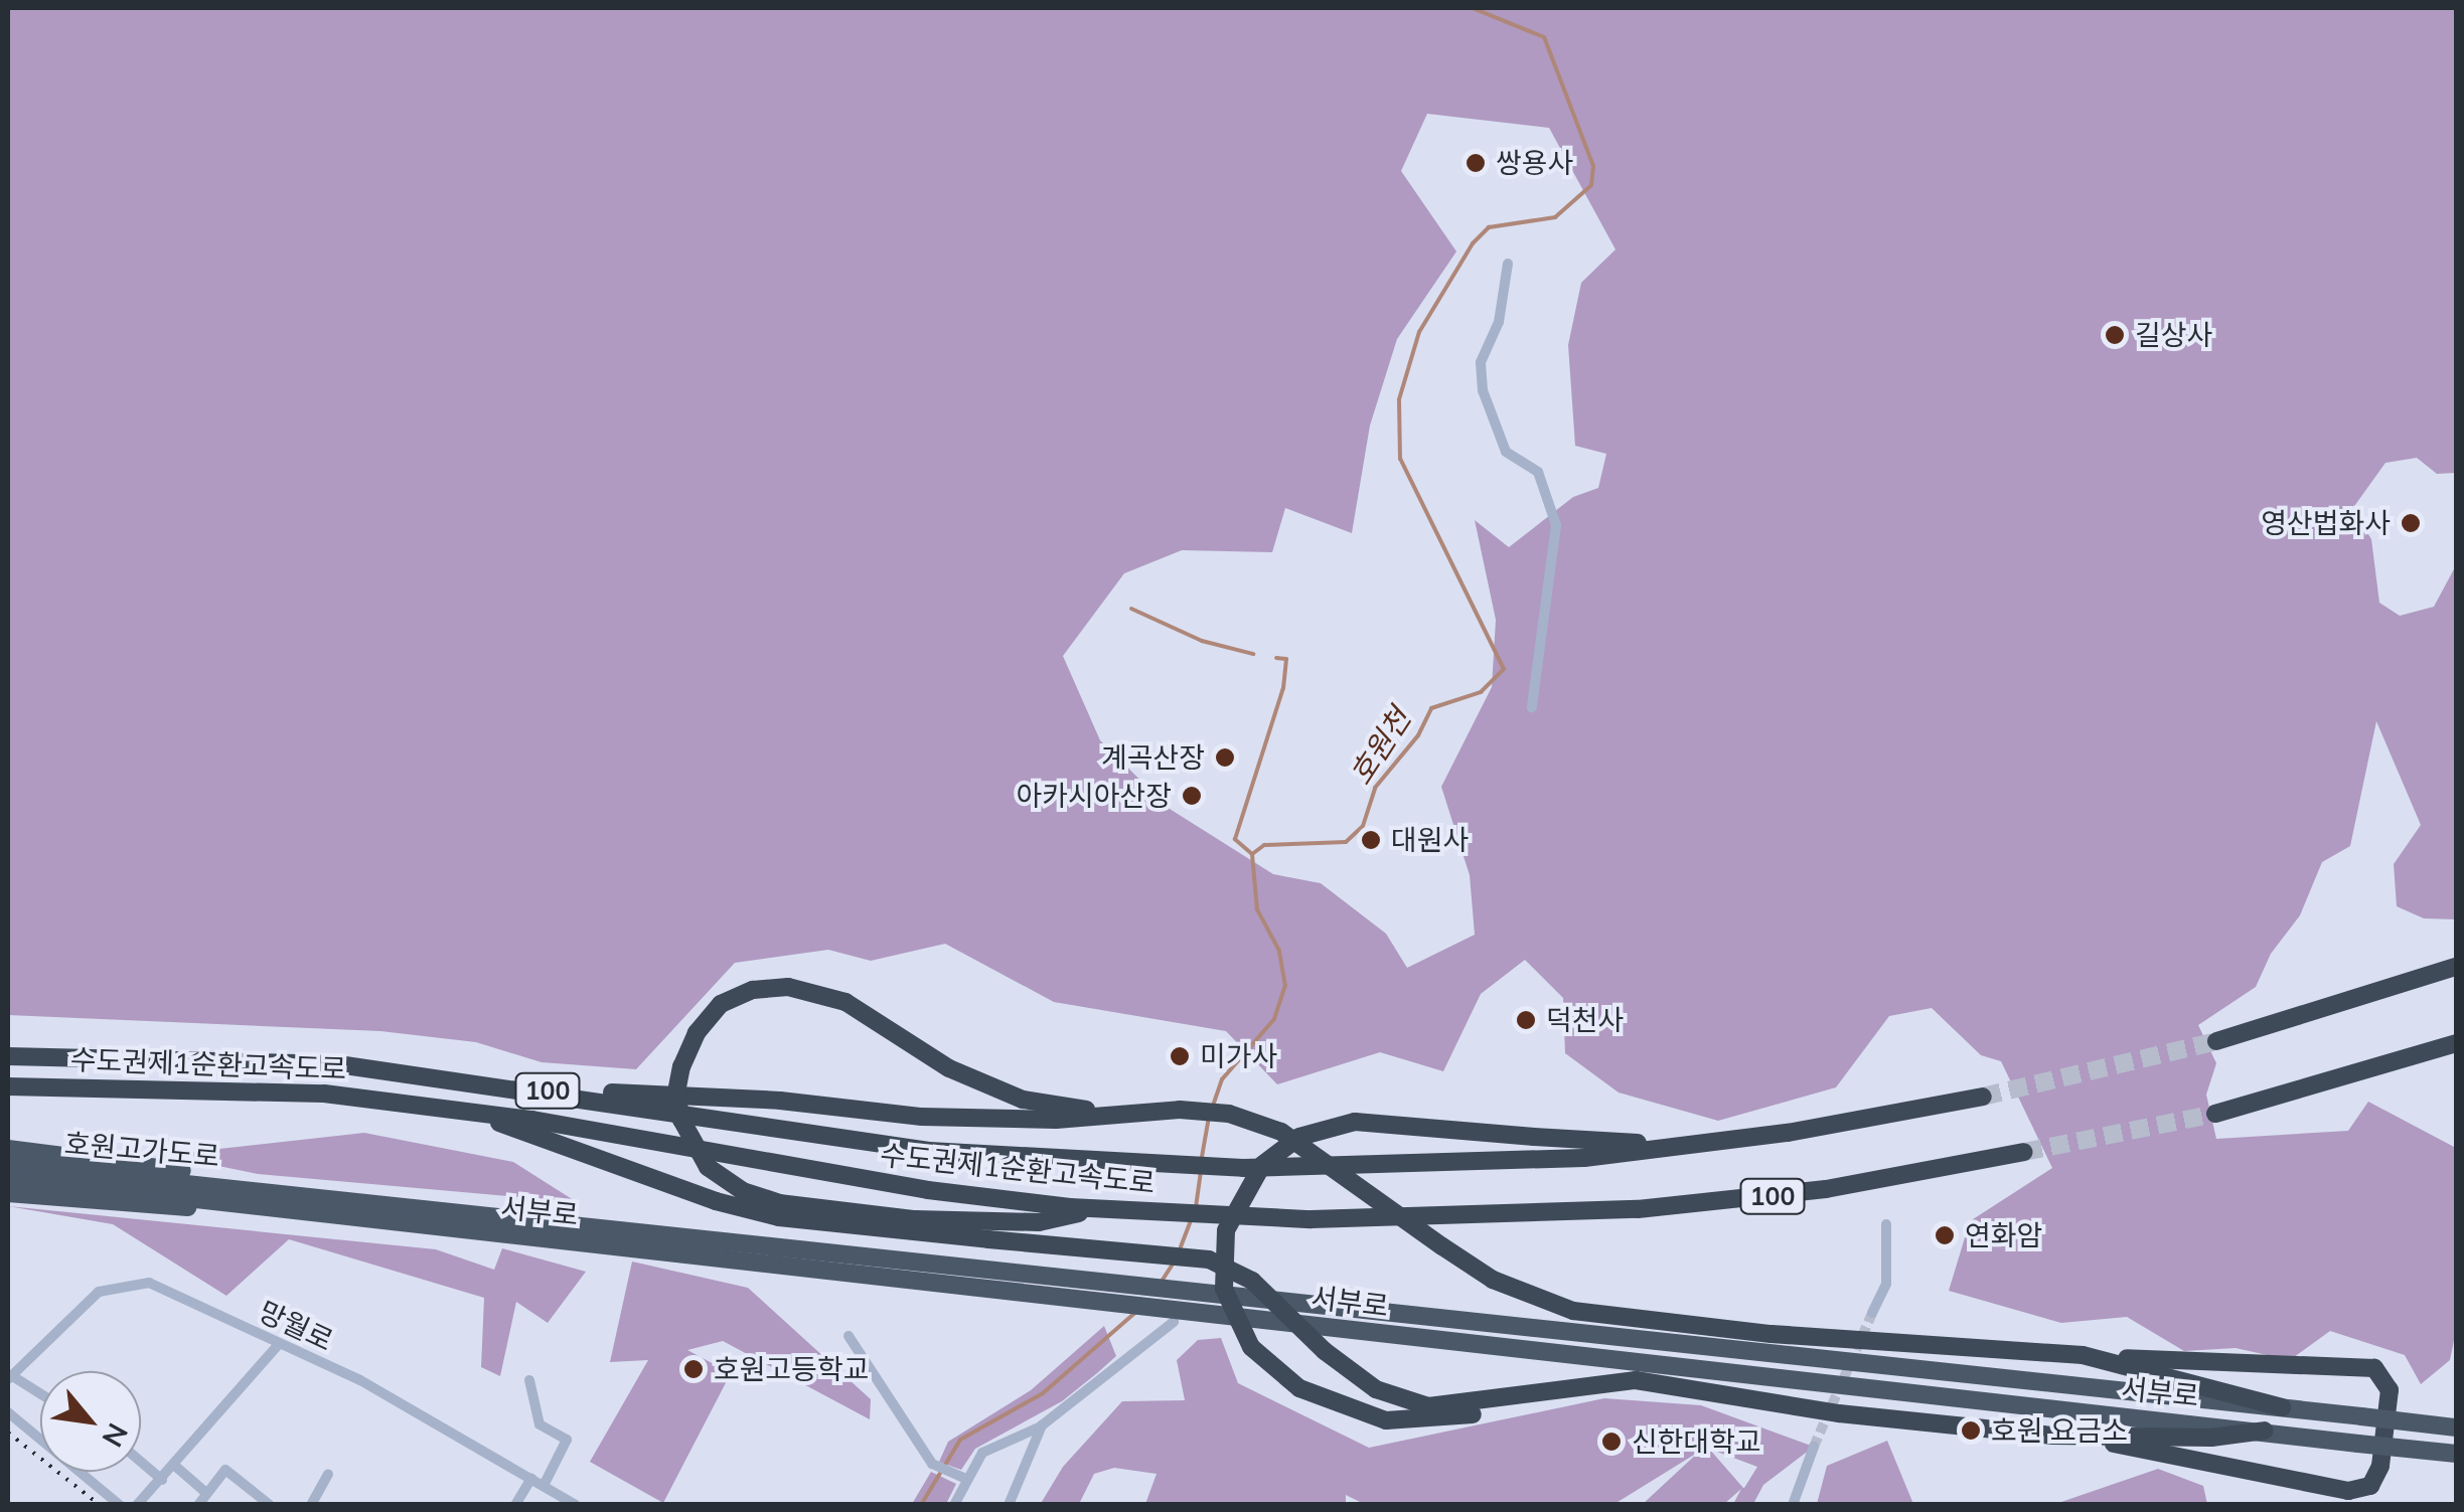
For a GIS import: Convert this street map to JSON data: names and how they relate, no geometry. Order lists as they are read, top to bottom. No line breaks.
{"streets":{"highway":["수도권제1순환고속도로","100","호원고가도로","서부로"],"street":["망월로"]},"crossings":[["호원고가도로","서부로"]],"water":["호원천"],"places":["쌍용사","길상사","영산법화사","계곡산장","아카시아산장","대원사","덕천사","미가사","연화암","호원고등학교","호원 요금소","신한대학교"],"north":"bottom right"}
